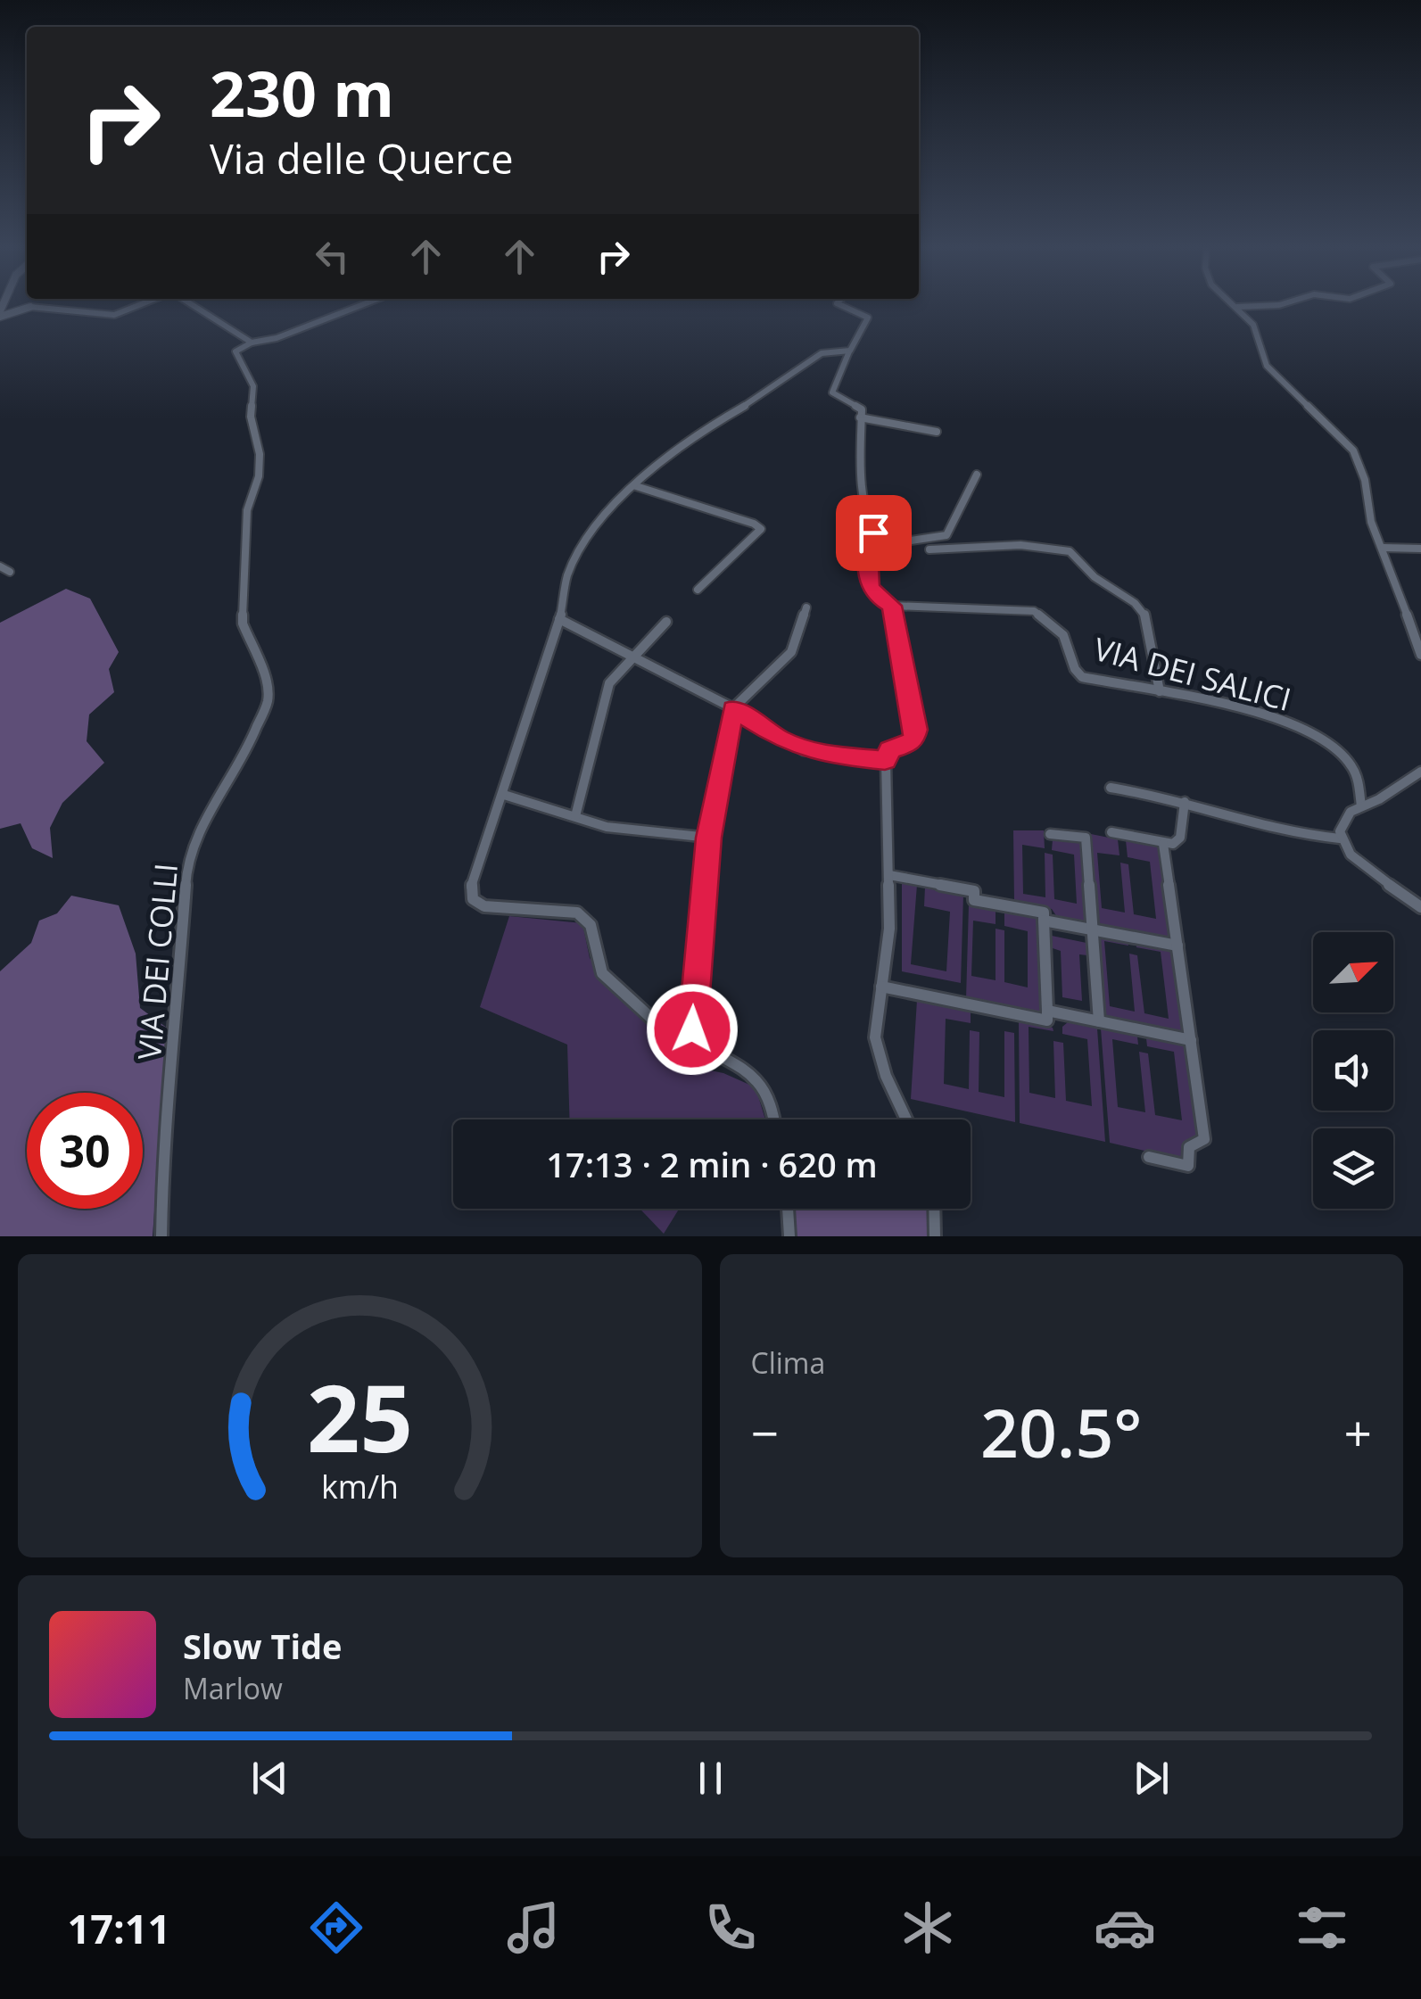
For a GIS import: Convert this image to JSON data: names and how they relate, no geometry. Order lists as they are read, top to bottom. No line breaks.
{"streets":{"street":["VIA DEI SALICI","VIA DEI COLLI"]},"north":"top right","page":{"turn":["230 m","Via delle Querce"],"limit":"30","trip":"17:13 · 2 min · 620 m","tile":"Clima","heat":["−","20.5°","+"],"song":["Slow Tide","Marlow"],"tabs":"17:11","gauge":["25","km/h"]}}
